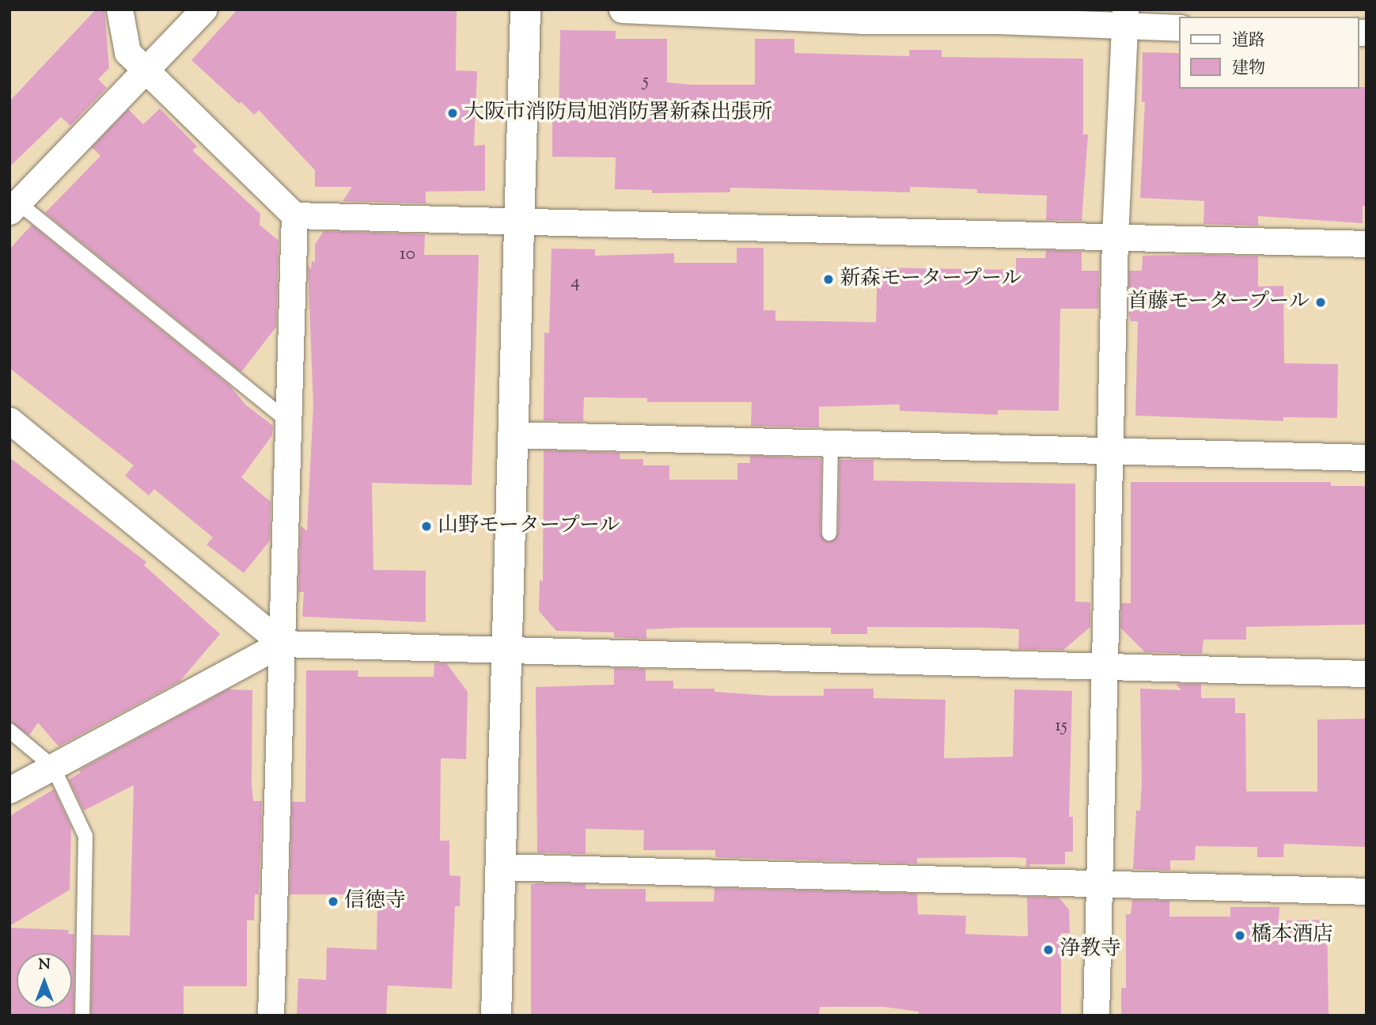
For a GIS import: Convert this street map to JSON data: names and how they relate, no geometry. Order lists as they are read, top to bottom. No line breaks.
{"places":["大阪市消防局旭消防署新森出張所","新森モータープール","首藤モータープール","山野モータープール","信徳寺","橋本酒店","浄教寺"],"house_numbers":["5","10","4","15"],"legend":["道路","建物"],"north":"top"}
